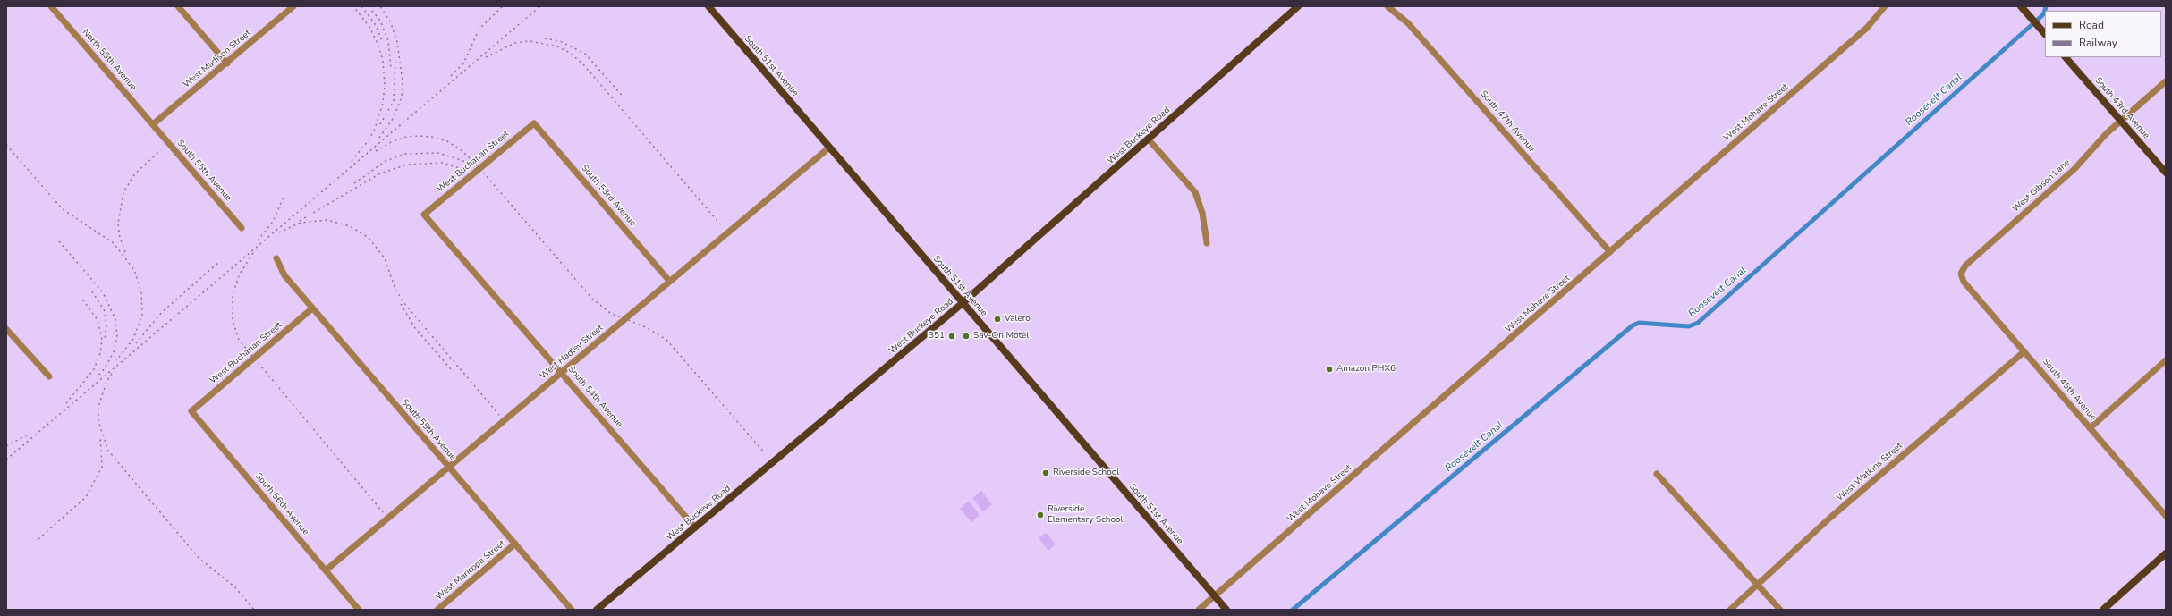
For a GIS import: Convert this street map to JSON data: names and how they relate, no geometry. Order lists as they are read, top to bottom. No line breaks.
{"streets":{"main road":["South 51st Avenue","South 43rd Avenue","West Buckeye Road"],"street":["West Madison Street","North 55th Avenue","West Mohave Street","South 47th Avenue","West Buchanan Street","South 55th Avenue","West Gibson Lane","South 53rd Avenue","West Hadley Street","South 45th Avenue","South 54th Avenue","West Watkins Street","South 56th Avenue","West Maricopa Street"]},"crossings":[["West Madison Street","North 55th Avenue"],["West Madison Street","South 55th Avenue"],["North 55th Avenue","South 55th Avenue"],["South 51st Avenue","West Mohave Street"],["South 51st Avenue","West Buckeye Road"],["South 51st Avenue","West Hadley Street"],["South 43rd Avenue","West Gibson Lane"],["West Mohave Street","South 47th Avenue"],["West Buckeye Road","South 54th Avenue"],["West Buchanan Street","South 55th Avenue"],["West Buchanan Street","South 53rd Avenue"],["West Buchanan Street","South 54th Avenue"],["West Buchanan Street","South 56th Avenue"],["South 55th Avenue","West Hadley Street"],["South 55th Avenue","West Maricopa Street"],["West Gibson Lane","South 45th Avenue"],["South 53rd Avenue","West Hadley Street"],["West Hadley Street","South 54th Avenue"],["West Hadley Street","South 56th Avenue"],["South 45th Avenue","West Watkins Street"]],"water":["Roosevelt Canal"],"places":["Valero","B51","Sav-On Motel","Amazon PHX6","Riverside School","Riverside Elementary School"],"legend":["Road","Railway"]}
